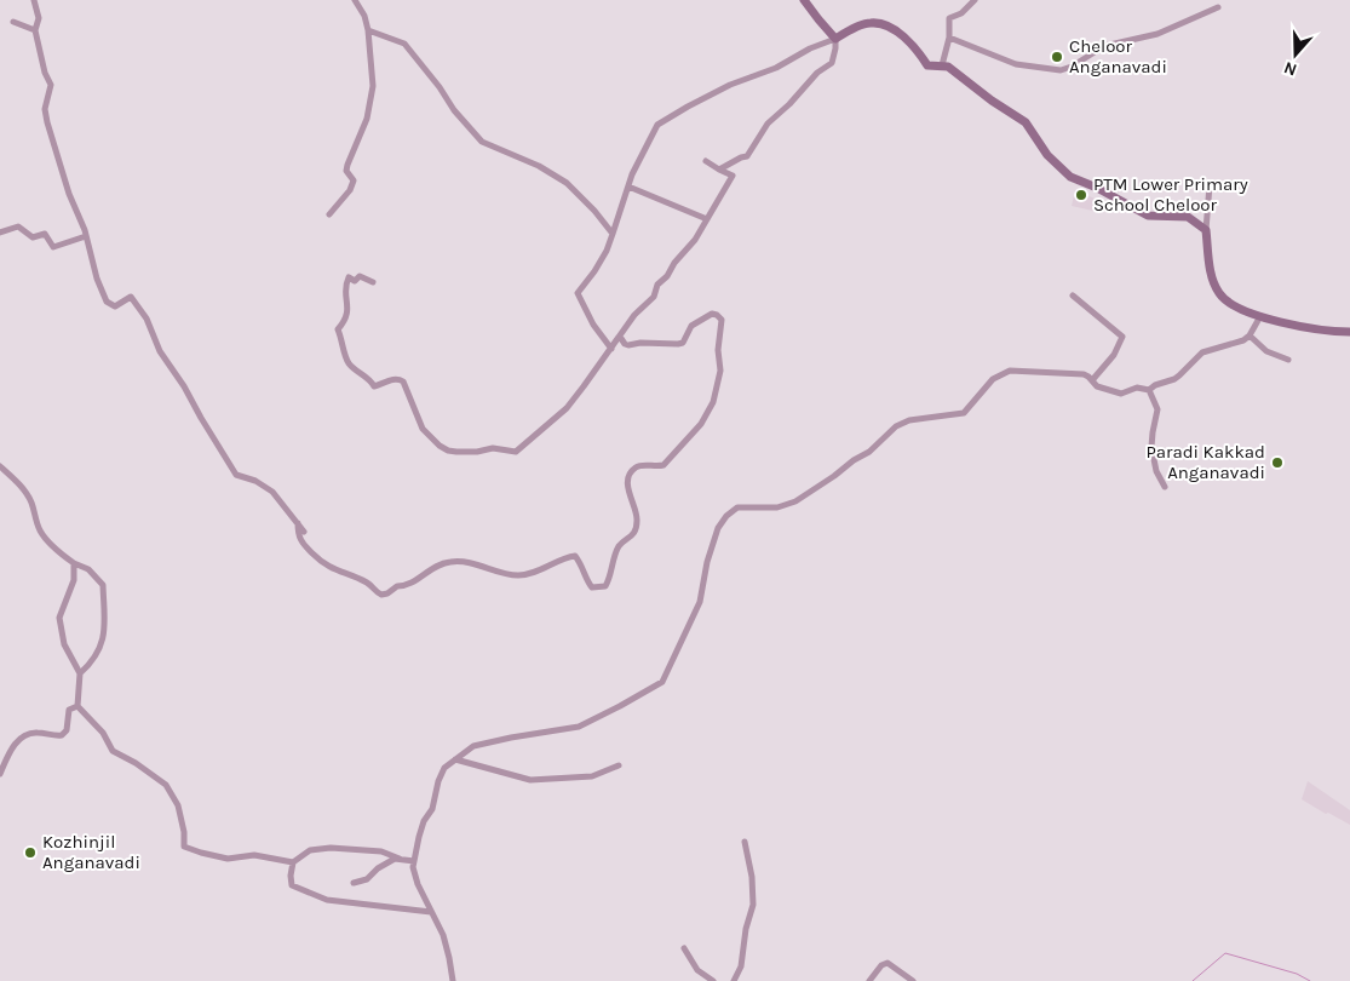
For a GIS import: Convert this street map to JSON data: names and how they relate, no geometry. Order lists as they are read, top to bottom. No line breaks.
{"places":["Cheloor Anganavadi","PTM Lower Primary School Cheloor","Paradi Kakkad Anganavadi","Kozhinjil Anganavadi"],"north":"bottom"}
